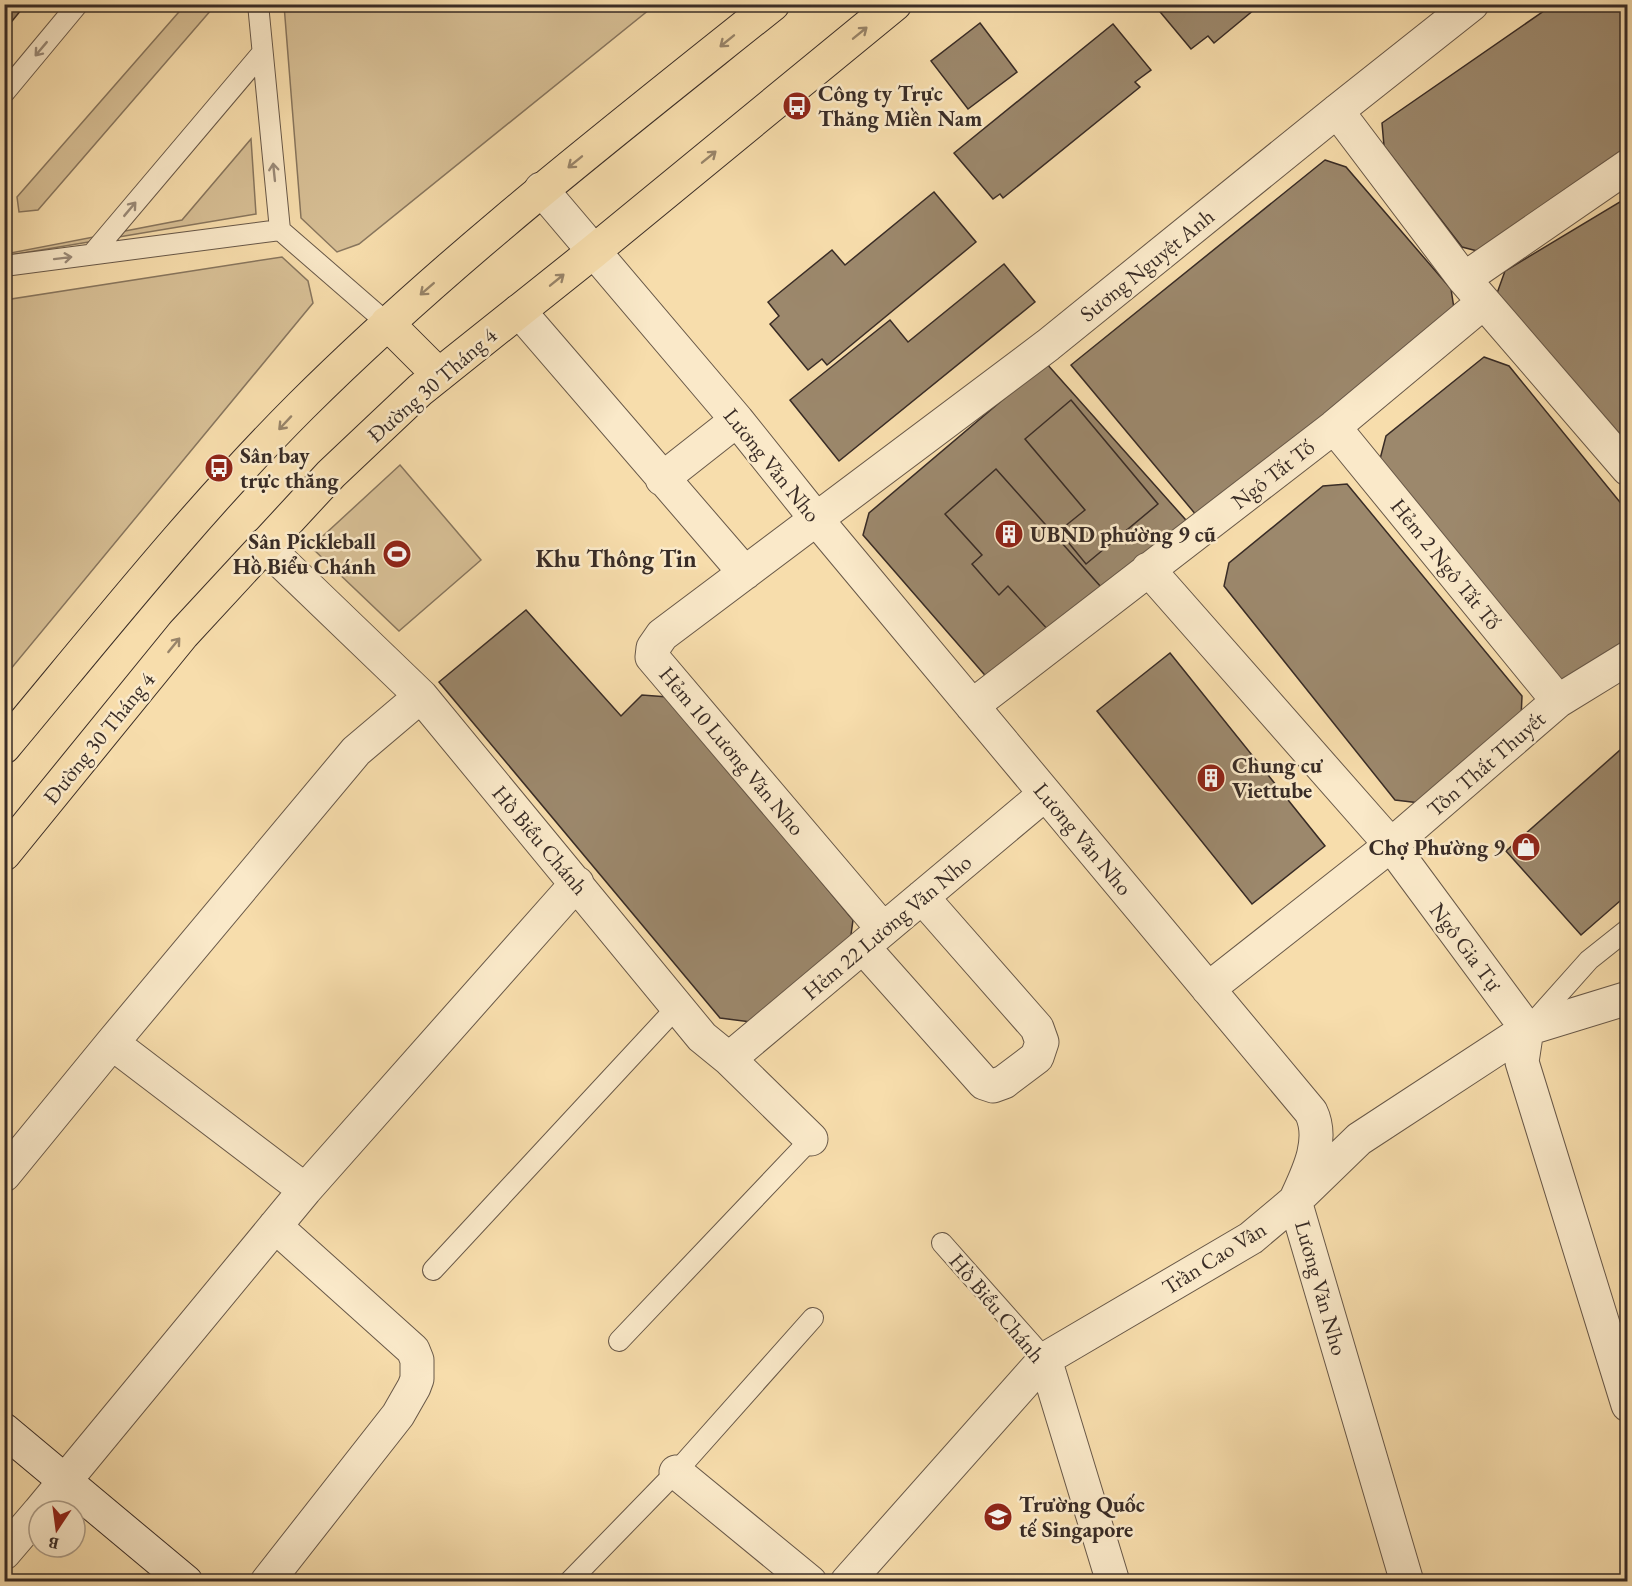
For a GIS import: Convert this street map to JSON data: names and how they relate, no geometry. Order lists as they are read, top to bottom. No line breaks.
{"streets":{"main road":["Đường 30 Tháng 4"],"street":["Sương Nguyệt Anh","Lương Văn Nho","Ngô Tất Tố","Hẻm 2 Ngô Tất Tố","Hẻm 10 Lương Văn Nho","Tôn Thất Thuyết","Hồ Biểu Chánh","Hẻm 22 Lương Văn Nho","Ngô Gia Tự","Trần Cao Vân"]},"crossings":[["Sương Nguyệt Anh","Lương Văn Nho"],["Sương Nguyệt Anh","Hẻm 10 Lương Văn Nho"],["Đường 30 Tháng 4","Lương Văn Nho"],["Đường 30 Tháng 4","Hồ Biểu Chánh"],["Lương Văn Nho","Ngô Tất Tố"],["Lương Văn Nho","Hẻm 10 Lương Văn Nho"],["Lương Văn Nho","Tôn Thất Thuyết"],["Lương Văn Nho","Hẻm 22 Lương Văn Nho"],["Lương Văn Nho","Trần Cao Vân"],["Ngô Tất Tố","Hẻm 2 Ngô Tất Tố"],["Ngô Tất Tố","Ngô Gia Tự"],["Hẻm 2 Ngô Tất Tố","Tôn Thất Thuyết"],["Hẻm 10 Lương Văn Nho","Hẻm 22 Lương Văn Nho"],["Tôn Thất Thuyết","Ngô Gia Tự"],["Hồ Biểu Chánh","Hẻm 22 Lương Văn Nho"],["Hồ Biểu Chánh","Trần Cao Vân"],["Ngô Gia Tự","Trần Cao Vân"]],"districts":["Khu Thông Tin"],"places":{"bus stop":["Công ty Trực Thăng Miền Nam","Sân bay trực thăng"],"building":["UBND phường 9 cũ","Chung cư Viettube"],"sports":["Sân Pickleball Hồ Biểu Chánh"],"shop":["Chợ Phường 9"],"school or university":["Trường Quốc tế Singapore"]},"north":"bottom"}
